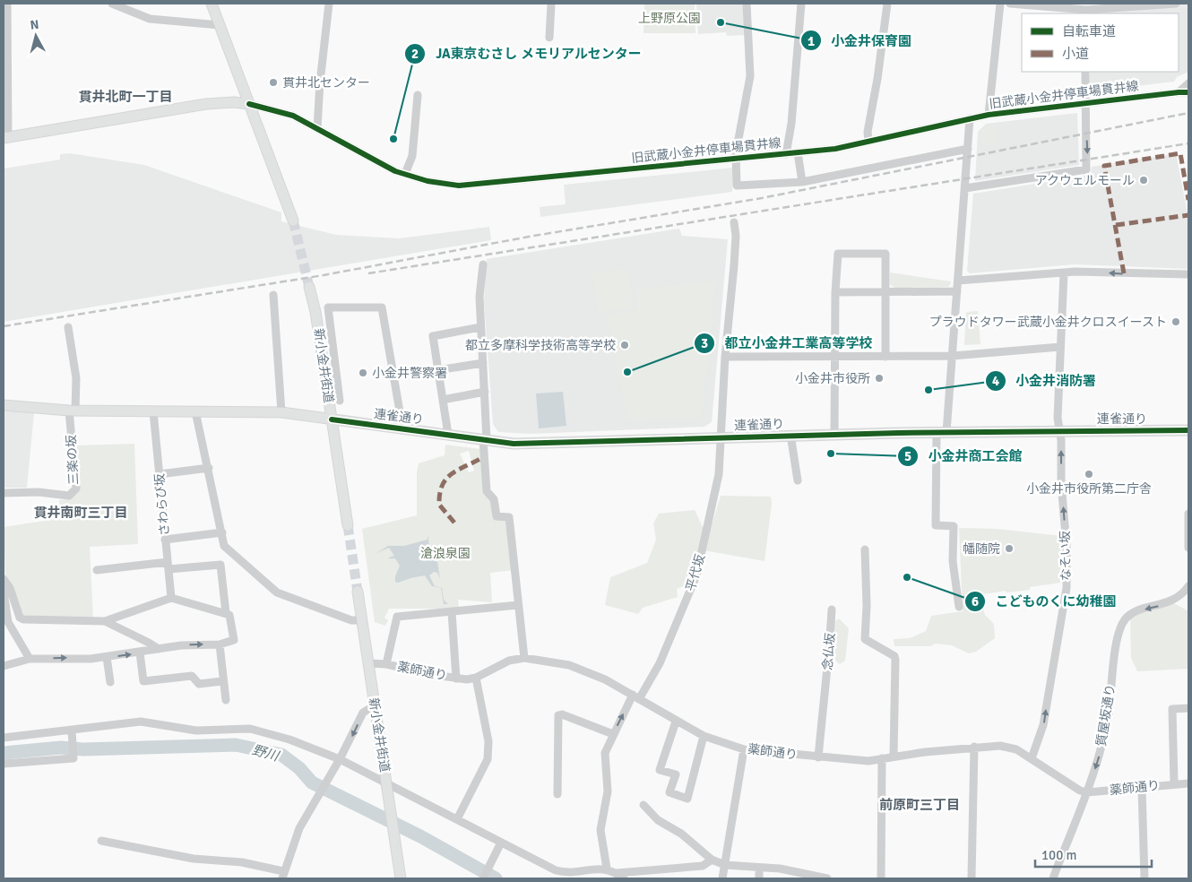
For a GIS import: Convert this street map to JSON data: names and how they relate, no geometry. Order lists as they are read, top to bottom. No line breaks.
{"streets":{"main road":["新小金井街道","連雀通り"],"street":["旧武蔵小金井停車場貫井線","三楽の坂","さわらび坂","なそい坂","平代坂","念仏坂","薬師通り","質屋坂通り"]},"crossings":[["新小金井街道","連雀通り"],["新小金井街道","薬師通り"],["連雀通り","三楽の坂"],["連雀通り","さわらび坂"],["連雀通り","なそい坂"],["連雀通り","平代坂"],["なそい坂","薬師通り"],["平代坂","薬師通り"],["念仏坂","薬師通り"],["薬師通り","質屋坂通り"]],"one_way":["なそい坂","質屋坂通り"],"districts":["貫井北町一丁目","貫井南町三丁目","前原町三丁目"],"water":["野川"],"parks":["上野原公園","滄浪泉園"],"places":["小金井保育園","貫井北センター","JA東京むさし メモリアルセンター","アクウェルモール","プラウドタワー武蔵小金井クロスイースト","都立多摩科学技術高等学校","都立小金井工業高等学校","小金井警察署","小金井市役所","小金井消防署","小金井商工会館","小金井市役所第二庁舎","幡随院","こどものくに幼稚園"],"legend":["自転車道","小道"],"scale_bar":"100 m","north":"top"}
